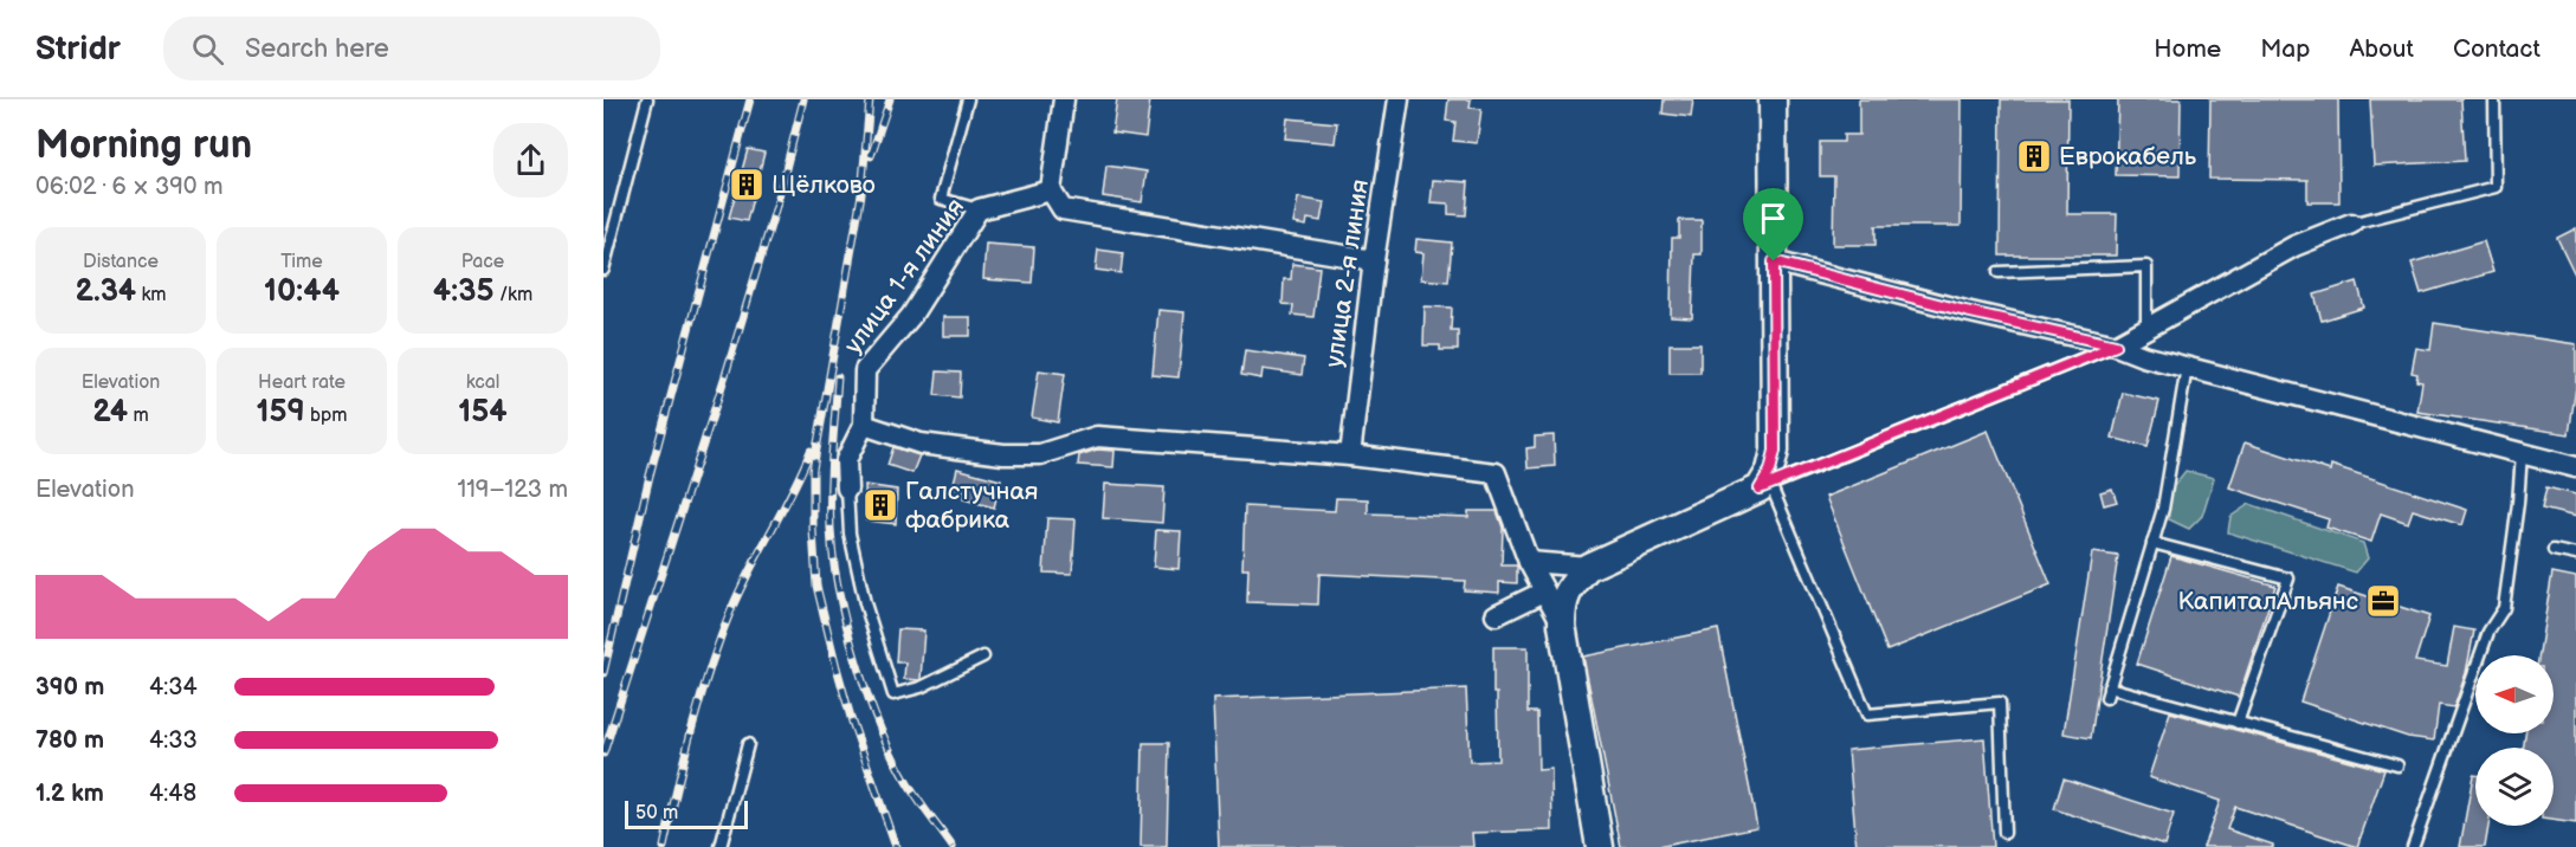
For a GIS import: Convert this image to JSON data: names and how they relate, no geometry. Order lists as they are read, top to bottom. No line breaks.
{"streets":{"street":["улица 2-я линия","улица 1-я линия"]},"places":{"building":["Еврокабель","Щёлково","Галстучная фабрика"],"office":["КапиталАльянс"]},"scale_bar":"50 m","north":"left","page":{"header":"Stridr","search":"Search here","nav":["Home","Map","About","Contact"],"heading":["Morning run","06:02 · 6 × 390 m"],"stats":[["Distance","2.34 km"],["Time","10:44"],["Pace","4:35 /km"],["Elevation","24 m"],["Heart rate","159 bpm"],["kcal","154"]],"chart":["Elevation","119–123 m"],"list":[{"name":"390 m","note":"4:34"},{"name":"780 m","note":"4:33"},{"name":"1.2 km","note":"4:48"}],"scale":"50 m"}}
